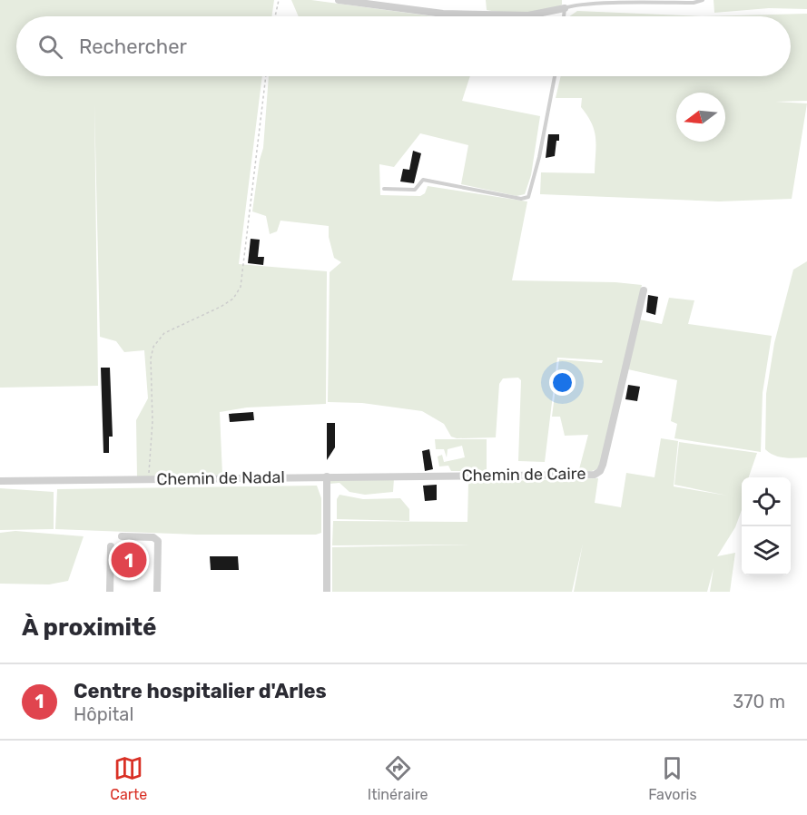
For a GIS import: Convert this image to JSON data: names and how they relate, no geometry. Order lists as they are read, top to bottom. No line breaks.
{"streets":{"street":["Chemin de Caire","Chemin de Nadal"]},"crossings":[["Chemin de Caire","Chemin de Nadal"]],"north":"left","page":{"search":"Rechercher","pins":"1","heading":"À proximité","list":[{"mark":"1","name":"Centre hospitalier d'Arles","note":"Hôpital","value":"370 m"}],"nav":["Carte","Itinéraire","Favoris"]}}
